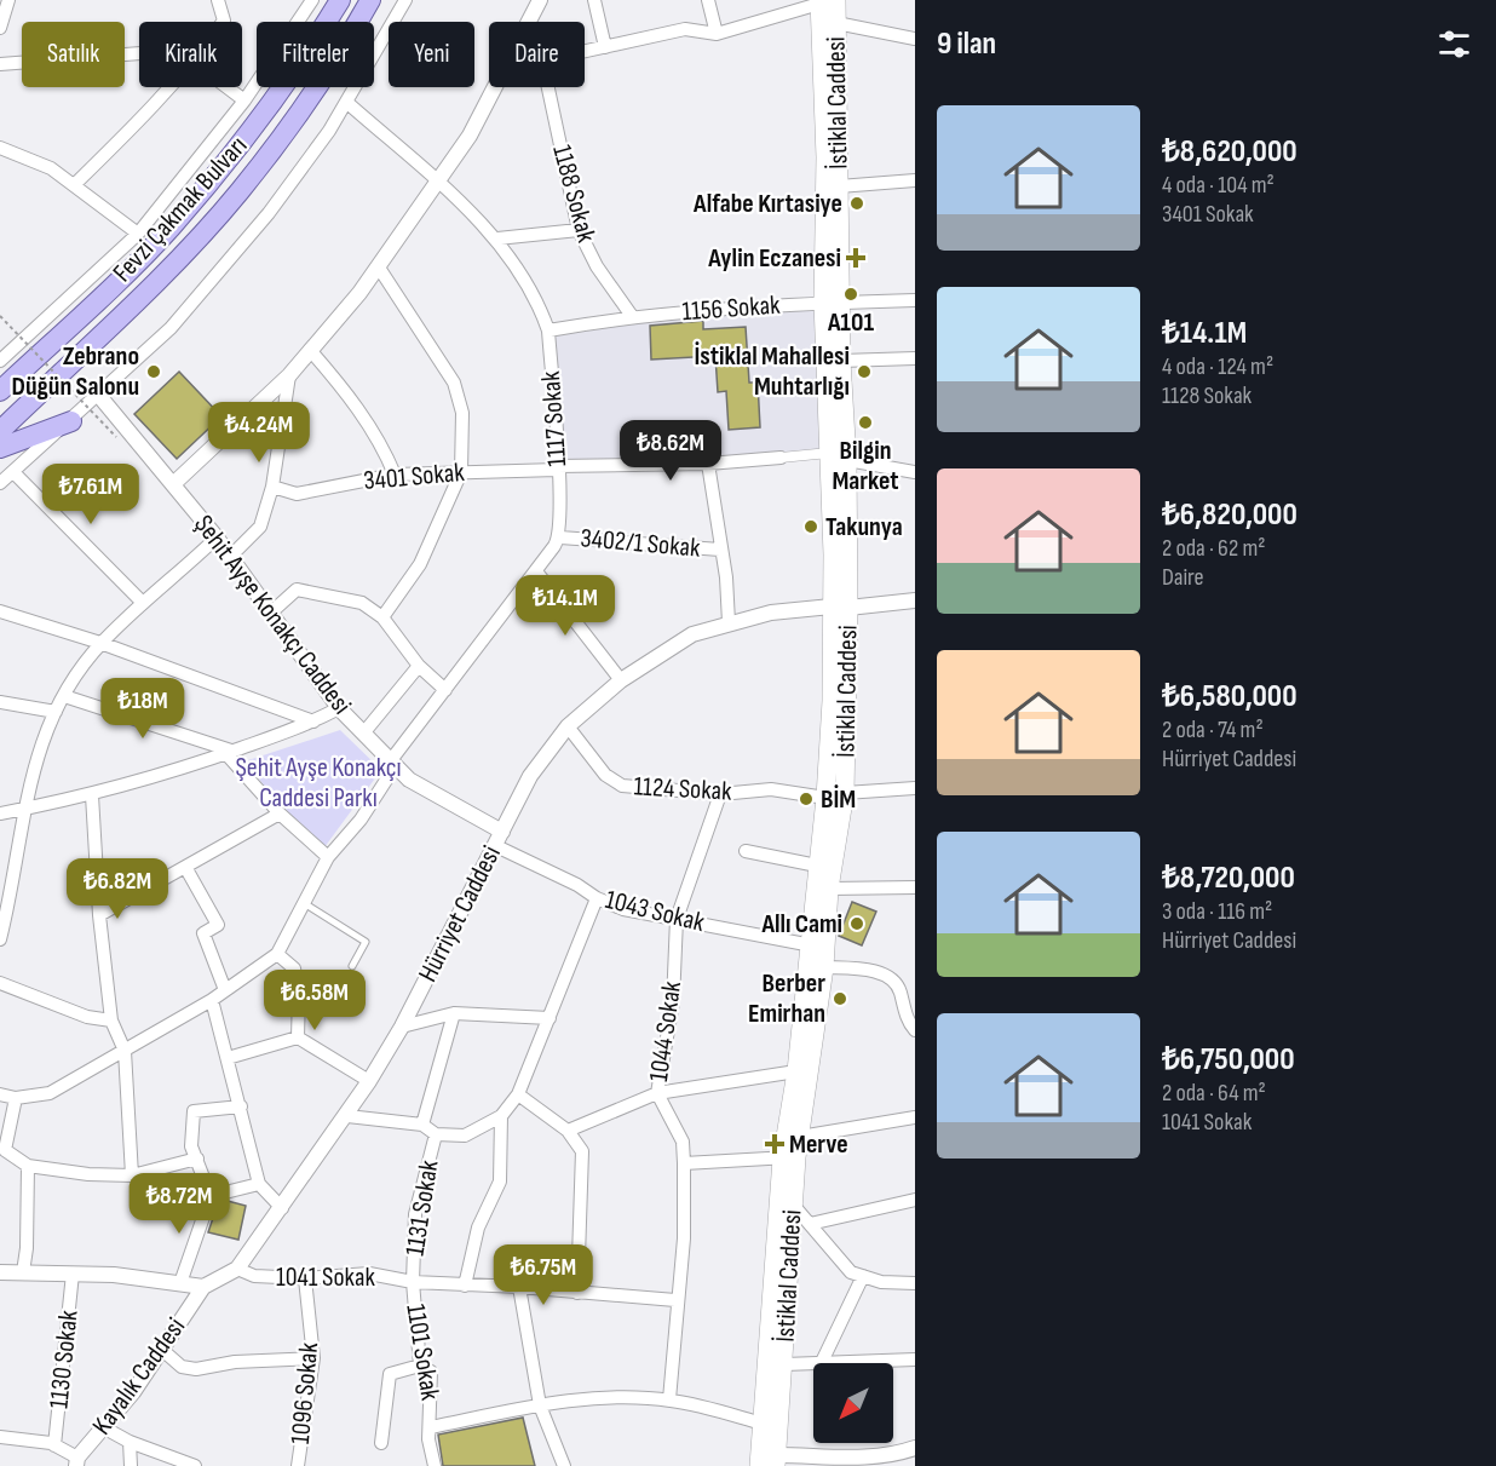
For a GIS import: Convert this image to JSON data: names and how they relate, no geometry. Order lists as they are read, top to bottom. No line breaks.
{"streets":{"main road":["İstiklal Caddesi","Fevzi Çakmak Bulvarı"],"street":["1188 Sokak","1156 Sokak","1117 Sokak","3401 Sokak","3402/1 Sokak","Şehit Ayşe Konakçı Caddesi","1124 Sokak","1043 Sokak","Hürriyet Caddesi","1044 Sokak","1131 Sokak","1041 Sokak","1101 Sokak","1130 Sokak","Kayalık Caddesi","1096 Sokak"]},"crossings":[["İstiklal Caddesi","1156 Sokak"],["İstiklal Caddesi","1124 Sokak"],["İstiklal Caddesi","1043 Sokak"],["İstiklal Caddesi","Hürriyet Caddesi"],["1188 Sokak","1156 Sokak"],["1156 Sokak","1117 Sokak"],["1117 Sokak","3401 Sokak"],["1117 Sokak","3402/1 Sokak"],["Şehit Ayşe Konakçı Caddesi","1043 Sokak"],["Şehit Ayşe Konakçı Caddesi","Hürriyet Caddesi"],["1124 Sokak","Hürriyet Caddesi"],["1124 Sokak","1044 Sokak"],["1043 Sokak","Hürriyet Caddesi"],["1043 Sokak","1044 Sokak"],["Hürriyet Caddesi","1041 Sokak"],["Hürriyet Caddesi","Kayalık Caddesi"],["1044 Sokak","1041 Sokak"],["1131 Sokak","1041 Sokak"],["1131 Sokak","1101 Sokak"],["1041 Sokak","1101 Sokak"],["1041 Sokak","1096 Sokak"]],"parks":["Şehit Ayşe Konakçı Caddesi Parkı"],"places":{"other":["Alfabe Kırtasiye","A101","Zebrano Düğün Salonu","İstiklal Mahallesi Muhtarlığı","Bilgin Market","Takunya","BİM","Allı Cami","Berber Emirhan"],"health":["Aylin Eczanesi","Merve"]},"north":"bottom left","page":{"heading":"9 ilan","chip":["Satılık","Kiralık","Filtreler","Yeni","Daire"],"list":[{"name":"₺8,620,000","note":"4 oda · 104 m² · 3401 Sokak"},{"name":"₺14.1M","note":"4 oda · 124 m² · 1128 Sokak"},{"name":"₺6,820,000","note":"2 oda · 62 m² · Daire"},{"name":"₺6,580,000","note":"2 oda · 74 m² · Hürriyet Caddesi"},{"name":"₺8,720,000","note":"3 oda · 116 m² · Hürriyet Caddesi"},{"name":"₺6,750,000","note":"2 oda · 64 m² · 1041 Sokak"}],"price":["₺4.24M","₺8.62M","₺7.61M","₺14.1M","₺18M","₺6.82M","₺6.58M","₺8.72M","₺6.75M"]}}
